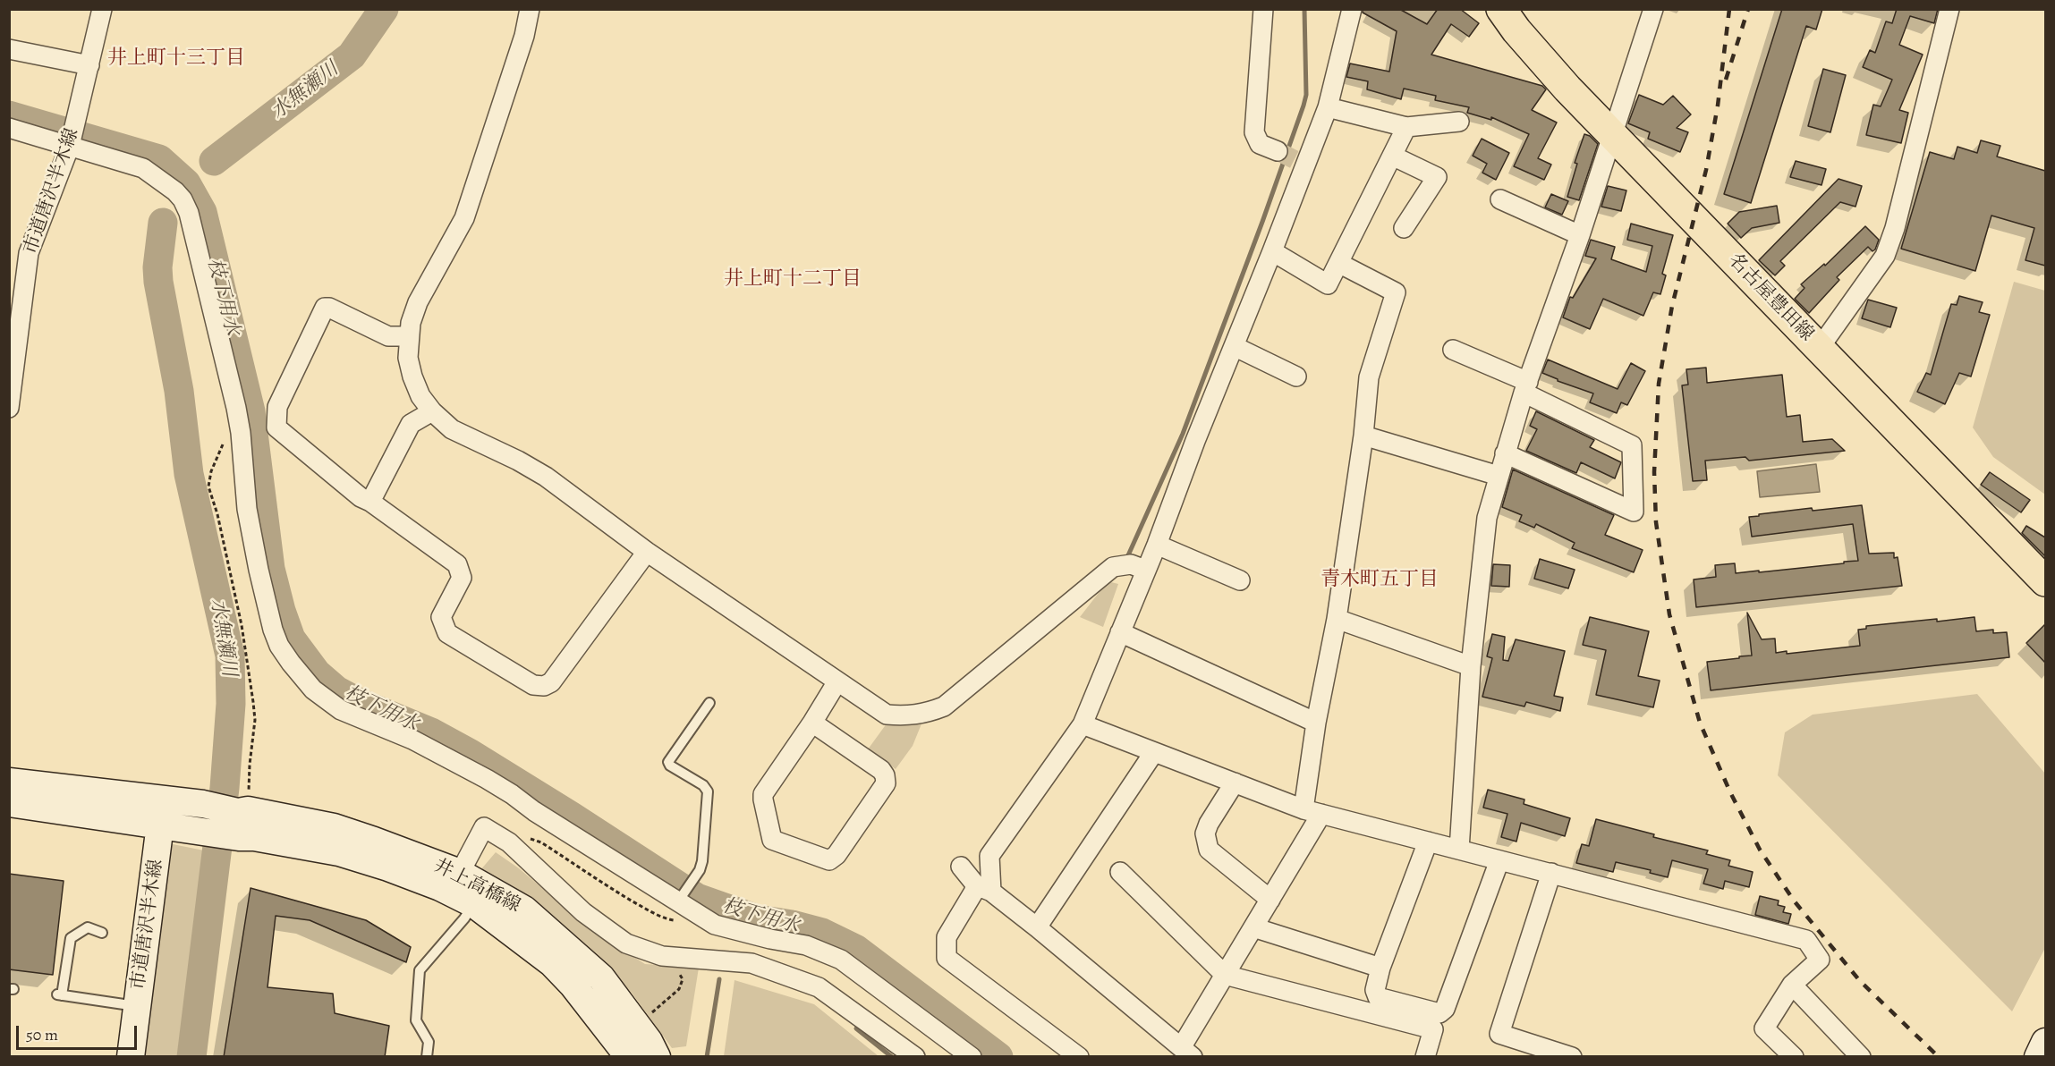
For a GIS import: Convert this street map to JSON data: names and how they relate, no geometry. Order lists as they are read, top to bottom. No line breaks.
{"streets":{"main road":["名古屋豊田線"],"street":["市道唐沢半木線","井上高橋線"]},"districts":["井上町十三丁目","井上町十二丁目","青木町五丁目"],"water":["水無瀬川","枝下用水"],"scale_bar":"50 m"}
